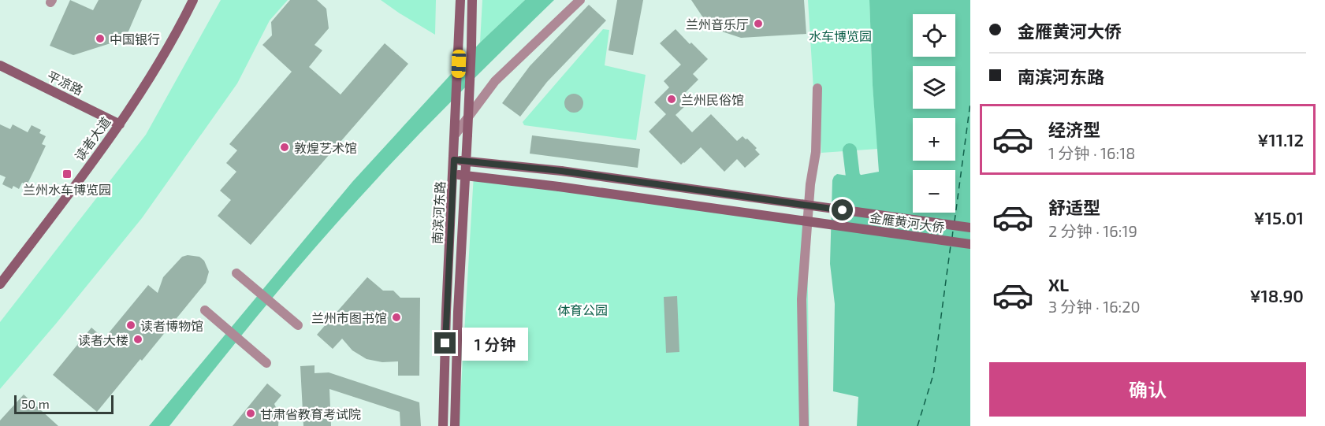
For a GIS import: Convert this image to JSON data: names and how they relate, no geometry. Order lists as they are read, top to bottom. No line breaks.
{"streets":{"main road":["平凉路","读者大道","南滨河东路","金雁黄河大侨"]},"crossings":[["平凉路","读者大道"],["南滨河东路","金雁黄河大侨"]],"parks":["水车博览园","体育公园"],"places":{"other":["兰州音乐厅","中国银行","兰州民俗馆","敦煌艺术馆","兰州市图书馆","读者博物馆","读者大楼","甘肃省教育考试院"],"transit":["兰州水车博览园"]},"scale_bar":"50 m","page":{"banner":["金雁黄河大侨","南滨河东路"],"map_buttons":["+","−"],"list":[{"name":"经济型","note":"1 分钟 · 16:18","value":"¥11.12"},{"name":"舒适型","note":"2 分钟 · 16:19","value":"¥15.01"},{"name":"XL","note":"3 分钟 · 16:20","value":"¥18.90"}],"bubble":"1 分钟","buttons":"确认","scale":"50 m"}}
